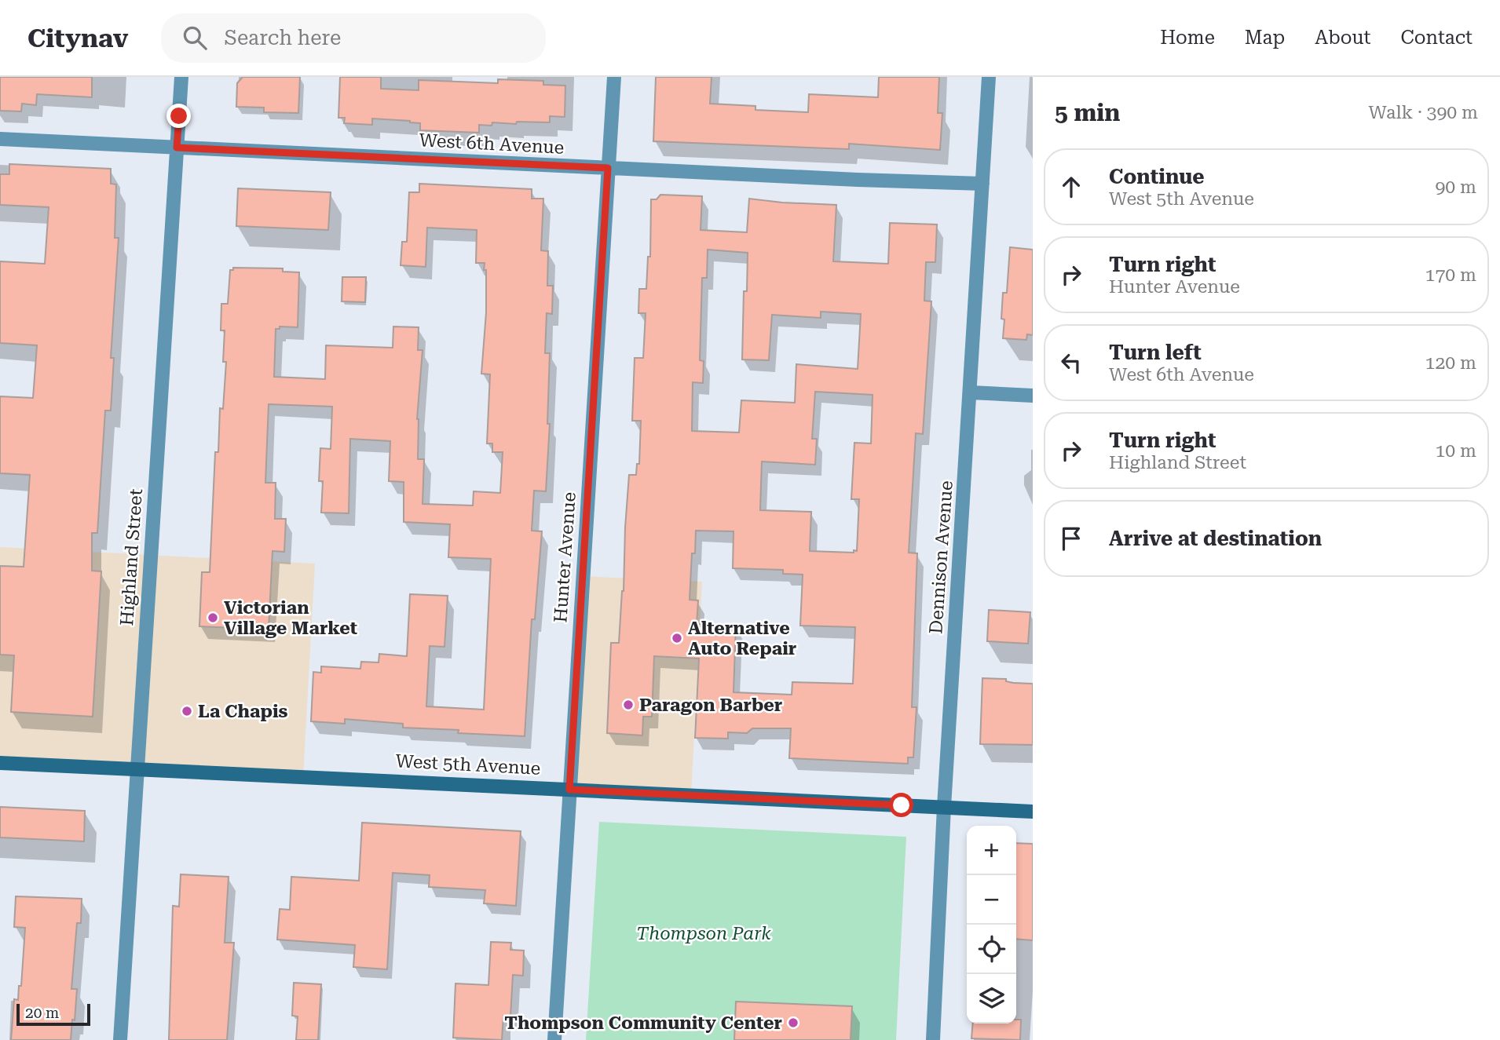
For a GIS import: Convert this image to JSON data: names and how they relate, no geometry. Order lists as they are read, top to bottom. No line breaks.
{"streets":{"main road":["West 5th Avenue"],"street":["West 6th Avenue","Highland Street","Hunter Avenue","Dennison Avenue"]},"crossings":[["West 6th Avenue","Highland Street"],["West 6th Avenue","Hunter Avenue"],["West 6th Avenue","Dennison Avenue"],["Highland Street","West 5th Avenue"],["Hunter Avenue","West 5th Avenue"],["Dennison Avenue","West 5th Avenue"]],"parks":["Thompson Park"],"places":["Victorian Village Market","Alternative Auto Repair","Paragon Barber","La Chapis","Thompson Community Center"],"scale_bar":"20 m","page":{"header":"Citynav","search":"Search here","nav":["Home","Map","About","Contact"],"heading":["5 min","Walk · 390 m"],"list":[["Continue","West 5th Avenue","90 m"],["Turn right","Hunter Avenue","170 m"],["Turn left","West 6th Avenue","120 m"],["Turn right","Highland Street","10 m"],"Arrive at destination"],"map_buttons":["+","−"],"scale":"20 m"}}
